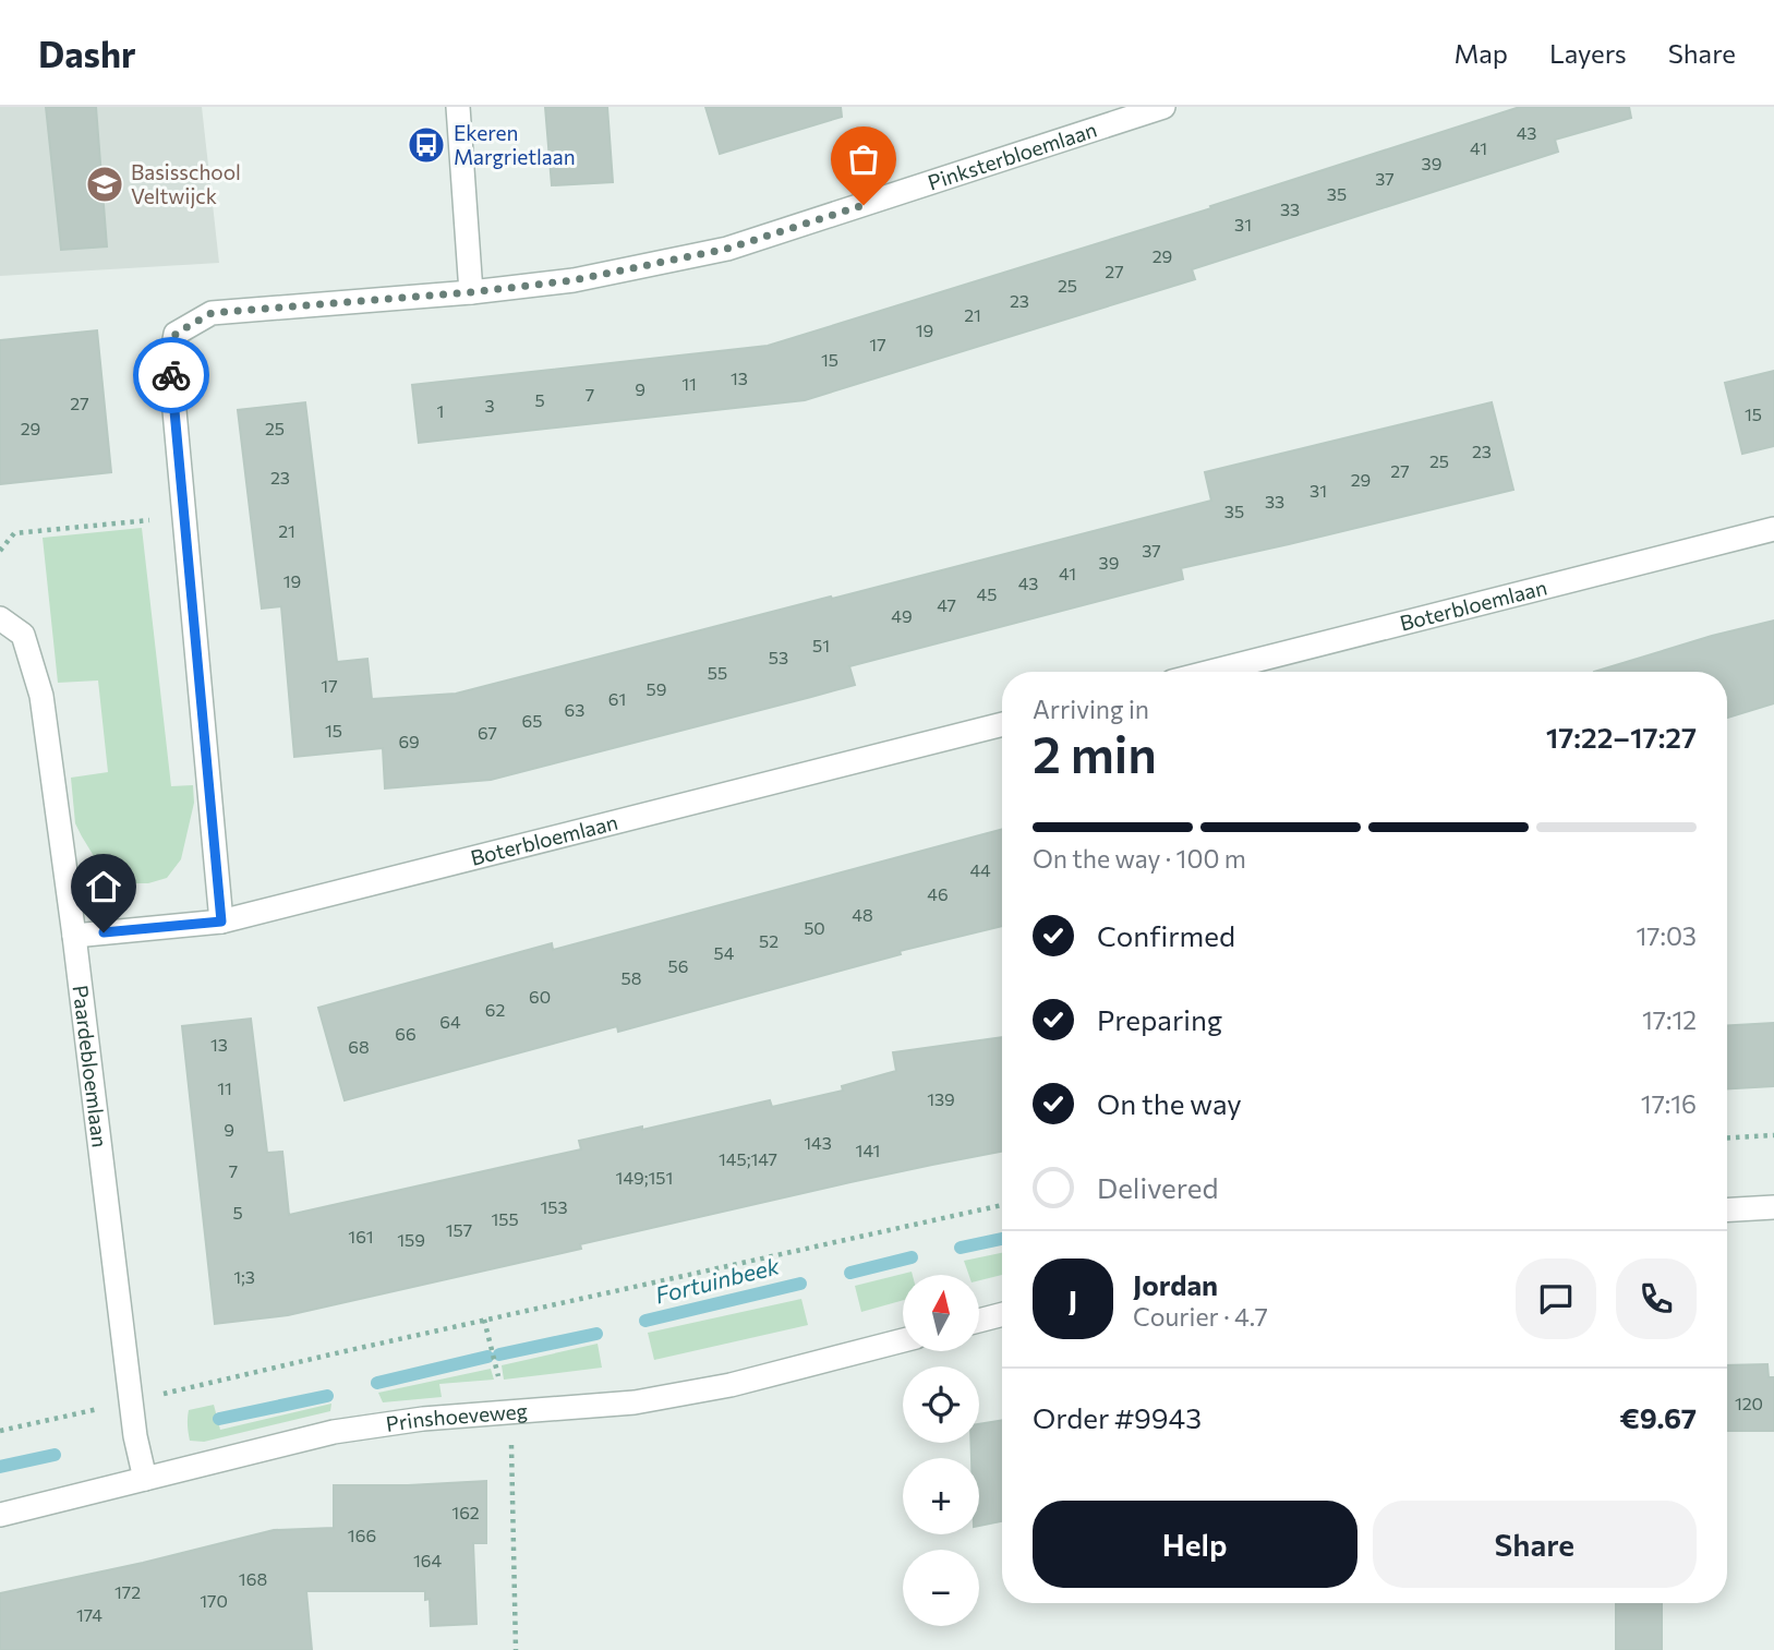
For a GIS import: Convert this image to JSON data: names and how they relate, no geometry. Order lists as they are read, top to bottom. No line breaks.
{"streets":{"street":["Pinksterbloemlaan","Boterbloemlaan","Paardebloemlaan","Prinshoeveweg"]},"crossings":[["Boterbloemlaan","Paardebloemlaan"],["Paardebloemlaan","Prinshoeveweg"]],"water":["Fortuinbeek"],"places":{"bus stop":["Ekeren Margrietlaan"],"school or university":["Basisschool Veltwijck"]},"house_numbers":["43","41","39","37","35","33","31","29","27","25","23","21","19","17","15","13","11","9","7","5","27","3","1","15","29","25","23","25","27","23","29","31","33","35","21","37","39","41","19","43","45","47","49","51","53","55","17","59","61","63","65","15","67","69","44","46","48","50","52","54","56","58","60","62","64","66","13","68","11","139","9","143","141","145;147","7","149;151","153","5","155","157","161","159","1;3","120","162","166","164","168","172","170","174"],"north":"top","page":{"header":"Dashr","nav":["Map","Layers","Share"],"heading":["2 min","Arriving in","17:22–17:27"],"panel":["Jordan","Courier · 4.7","Order #9943","€9.67"],"bar":"On the way · 100 m","list":[["Confirmed","17:03"],["Preparing","17:12"],["On the way","17:16"],"Delivered"],"round":"J","map_buttons":["+","−"],"buttons":["Help","Share"]}}
